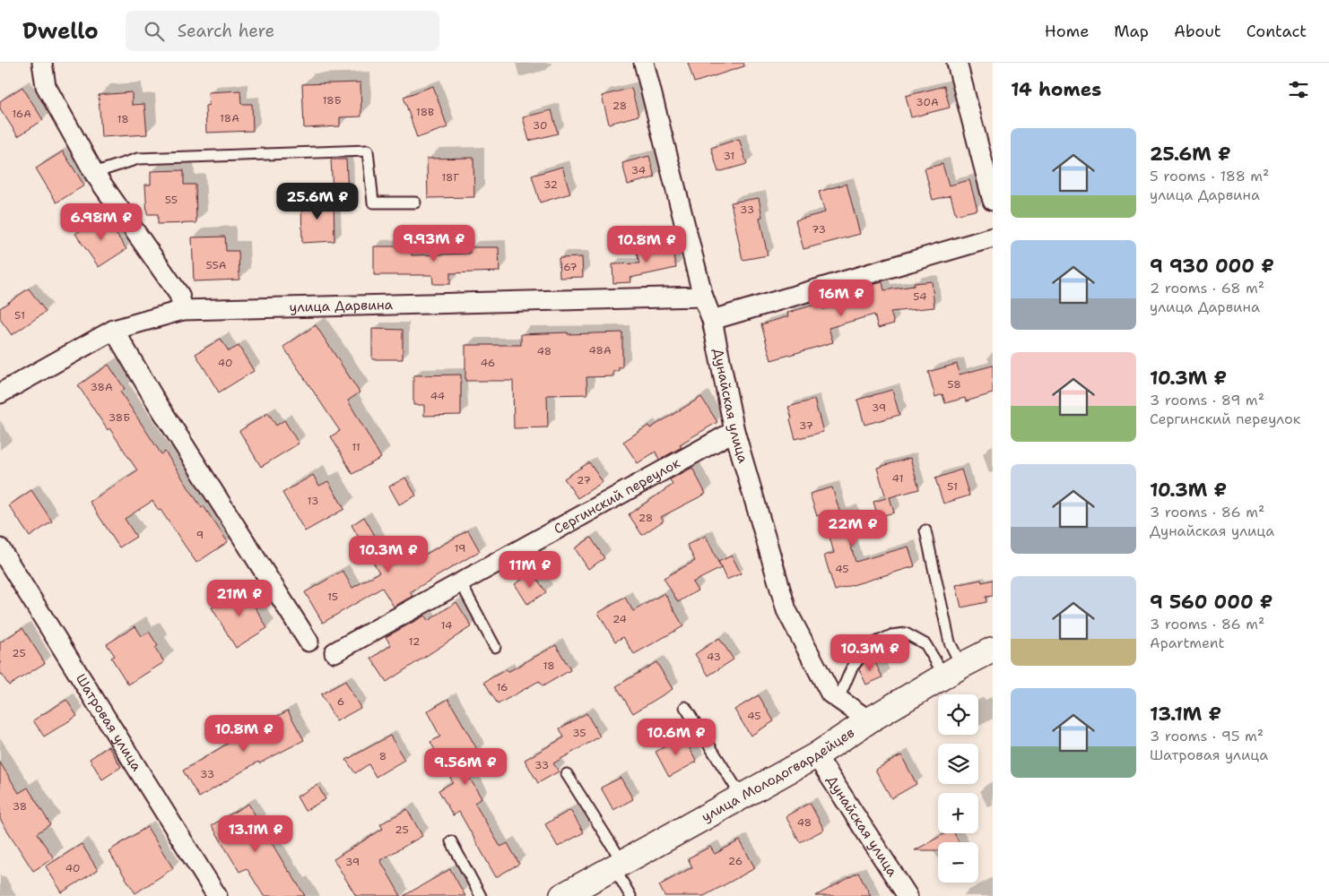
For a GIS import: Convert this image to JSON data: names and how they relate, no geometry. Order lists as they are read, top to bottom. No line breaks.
{"streets":{"street":["улица Дарвина","Дунайская улица","Сергинский переулок","Шатровая улица","улица Молодогвардейцев"]},"crossings":[["улица Дарвина","Дунайская улица"],["Дунайская улица","Сергинский переулок"],["Дунайская улица","улица Молодогвардейцев"]],"house_numbers":["18Б","30А","28","18В","16А","18А","18","30","31","34","18Г","32","55","33","73","55А","67","54","51","48А","48","40","46","58","38А","44","39","38Б","37","11","41","27","51","13","28","9","19","45","15","24","14","12","25","43","18","16","6","45","35","8","33","33","38","48","25","26","39","40"],"page":{"header":"Dwello","search":"Search here","nav":["Home","Map","About","Contact"],"heading":"14 homes","list":[{"name":"25.6M ₽","note":"5 rooms · 188 m² · улица Дарвина"},{"name":"9 930 000 ₽","note":"2 rooms · 68 m² · улица Дарвина"},{"name":"10.3M ₽","note":"3 rooms · 89 m² · Сергинский переулок"},{"name":"10.3M ₽","note":"3 rooms · 86 m² · Дунайская улица"},{"name":"9 560 000 ₽","note":"3 rooms · 86 m² · Apartment"},{"name":"13.1M ₽","note":"3 rooms · 95 m² · Шатровая улица"}],"price":["25.6M ₽","6.98M ₽","9.93M ₽","10.8M ₽","16M ₽","22M ₽","10.3M ₽","11M ₽","21M ₽","10.3M ₽","10.8M ₽","10.6M ₽","9.56M ₽","13.1M ₽"],"map_buttons":["+","−"]}}
